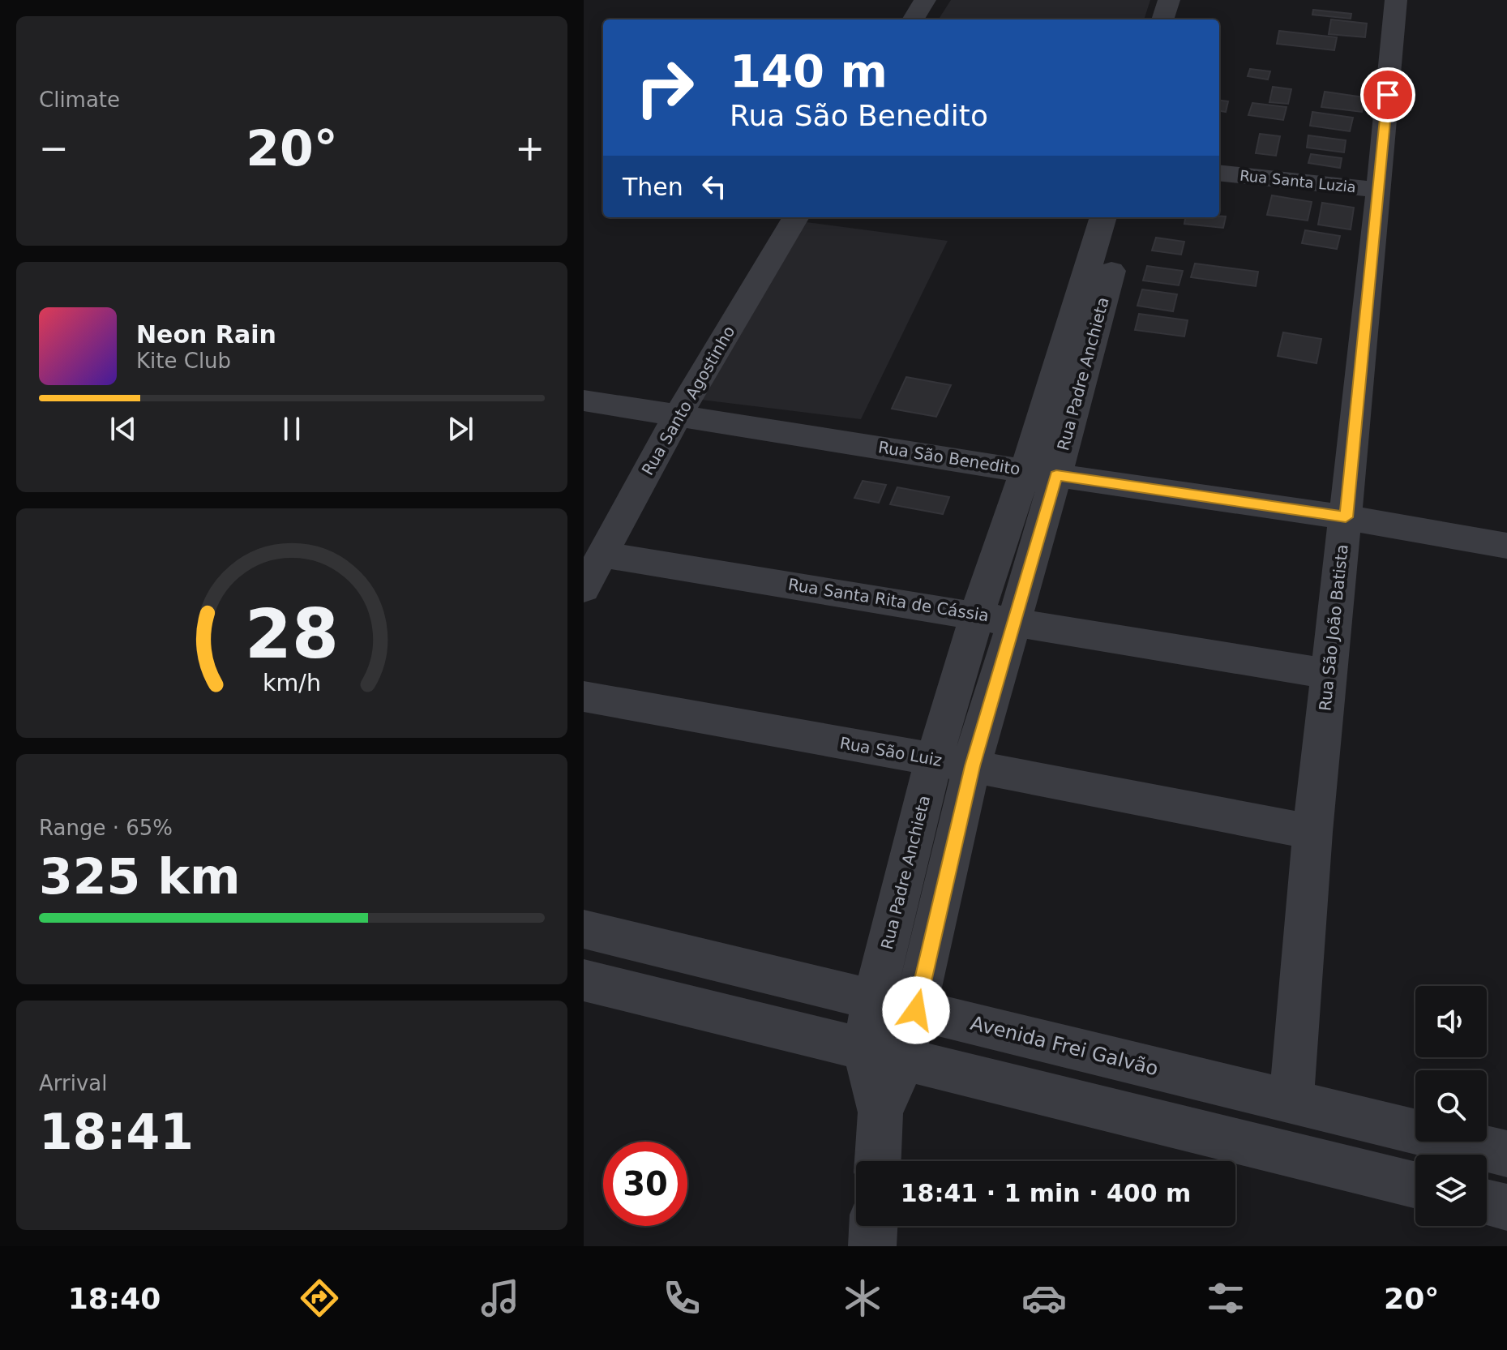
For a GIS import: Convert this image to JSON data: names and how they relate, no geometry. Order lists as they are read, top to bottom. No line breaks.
{"streets":{"street":["Rua Santa Luzia","Rua Padre Anchieta","Rua Santo Agostinho","Rua São Benedito","Rua Santa Rita de Cássia","Rua São João Batista","Rua São Luiz","Avenida Frei Galvão"]},"crossings":[["Rua Santa Luzia","Rua São João Batista"],["Rua Padre Anchieta","Rua São Benedito"],["Rua Padre Anchieta","Rua Santa Rita de Cássia"],["Rua Padre Anchieta","Rua São Luiz"],["Rua Padre Anchieta","Avenida Frei Galvão"],["Rua Santo Agostinho","Rua São Benedito"],["Rua Santo Agostinho","Rua Santa Rita de Cássia"],["Rua São Benedito","Rua São João Batista"],["Rua Santa Rita de Cássia","Rua São João Batista"],["Rua São João Batista","Rua São Luiz"],["Rua São João Batista","Avenida Frei Galvão"]],"page":{"tile":["Climate",["Range · 65%","325 km"],["Arrival","18:41"]],"turn":["140 m","Rua São Benedito"],"heat":["−","20°","+"],"then":"Then","song":["Neon Rain","Kite Club"],"limit":"30","trip":"18:41 · 1 min · 400 m","tabs":["18:40","20°"],"gauge":["28","km/h"]}}
